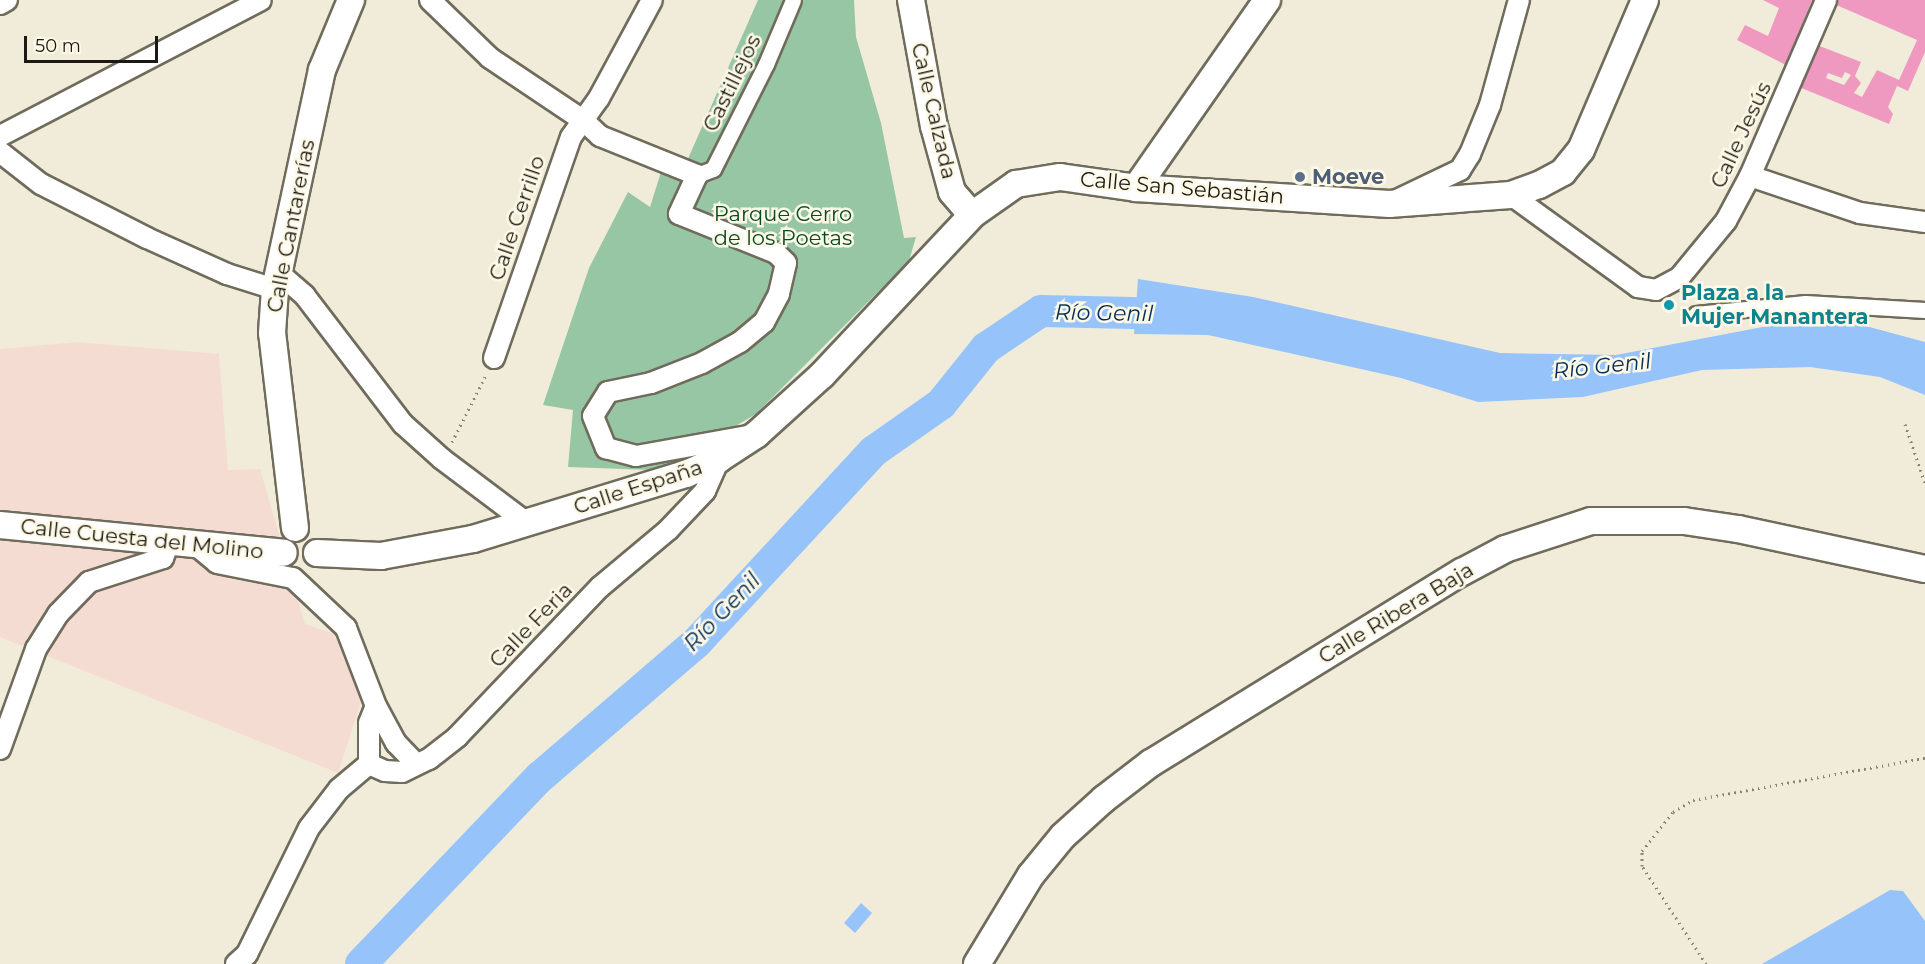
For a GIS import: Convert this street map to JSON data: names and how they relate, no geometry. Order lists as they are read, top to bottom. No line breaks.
{"streets":{"street":["Castillejos","Calle Calzada","Calle Jesús","Calle San Sebastián","Calle Cerrillo","Calle Cantarerías","Calle España","Calle Cuesta del Molino","Calle Ribera Baja","Calle Feria"]},"crossings":[["Calle Calzada","Calle San Sebastián"],["Calle Calzada","Calle España"],["Calle Jesús","Calle San Sebastián"],["Calle San Sebastián","Calle España"],["Calle Cantarerías","Calle España"],["Calle Cantarerías","Calle Cuesta del Molino"],["Calle España","Calle Cuesta del Molino"],["Calle España","Calle Feria"]],"water":["Río Genil"],"parks":["Parque Cerro de los Poetas"],"places":["Moeve","Plaza a la Mujer Manantera"],"scale_bar":"50 m"}
